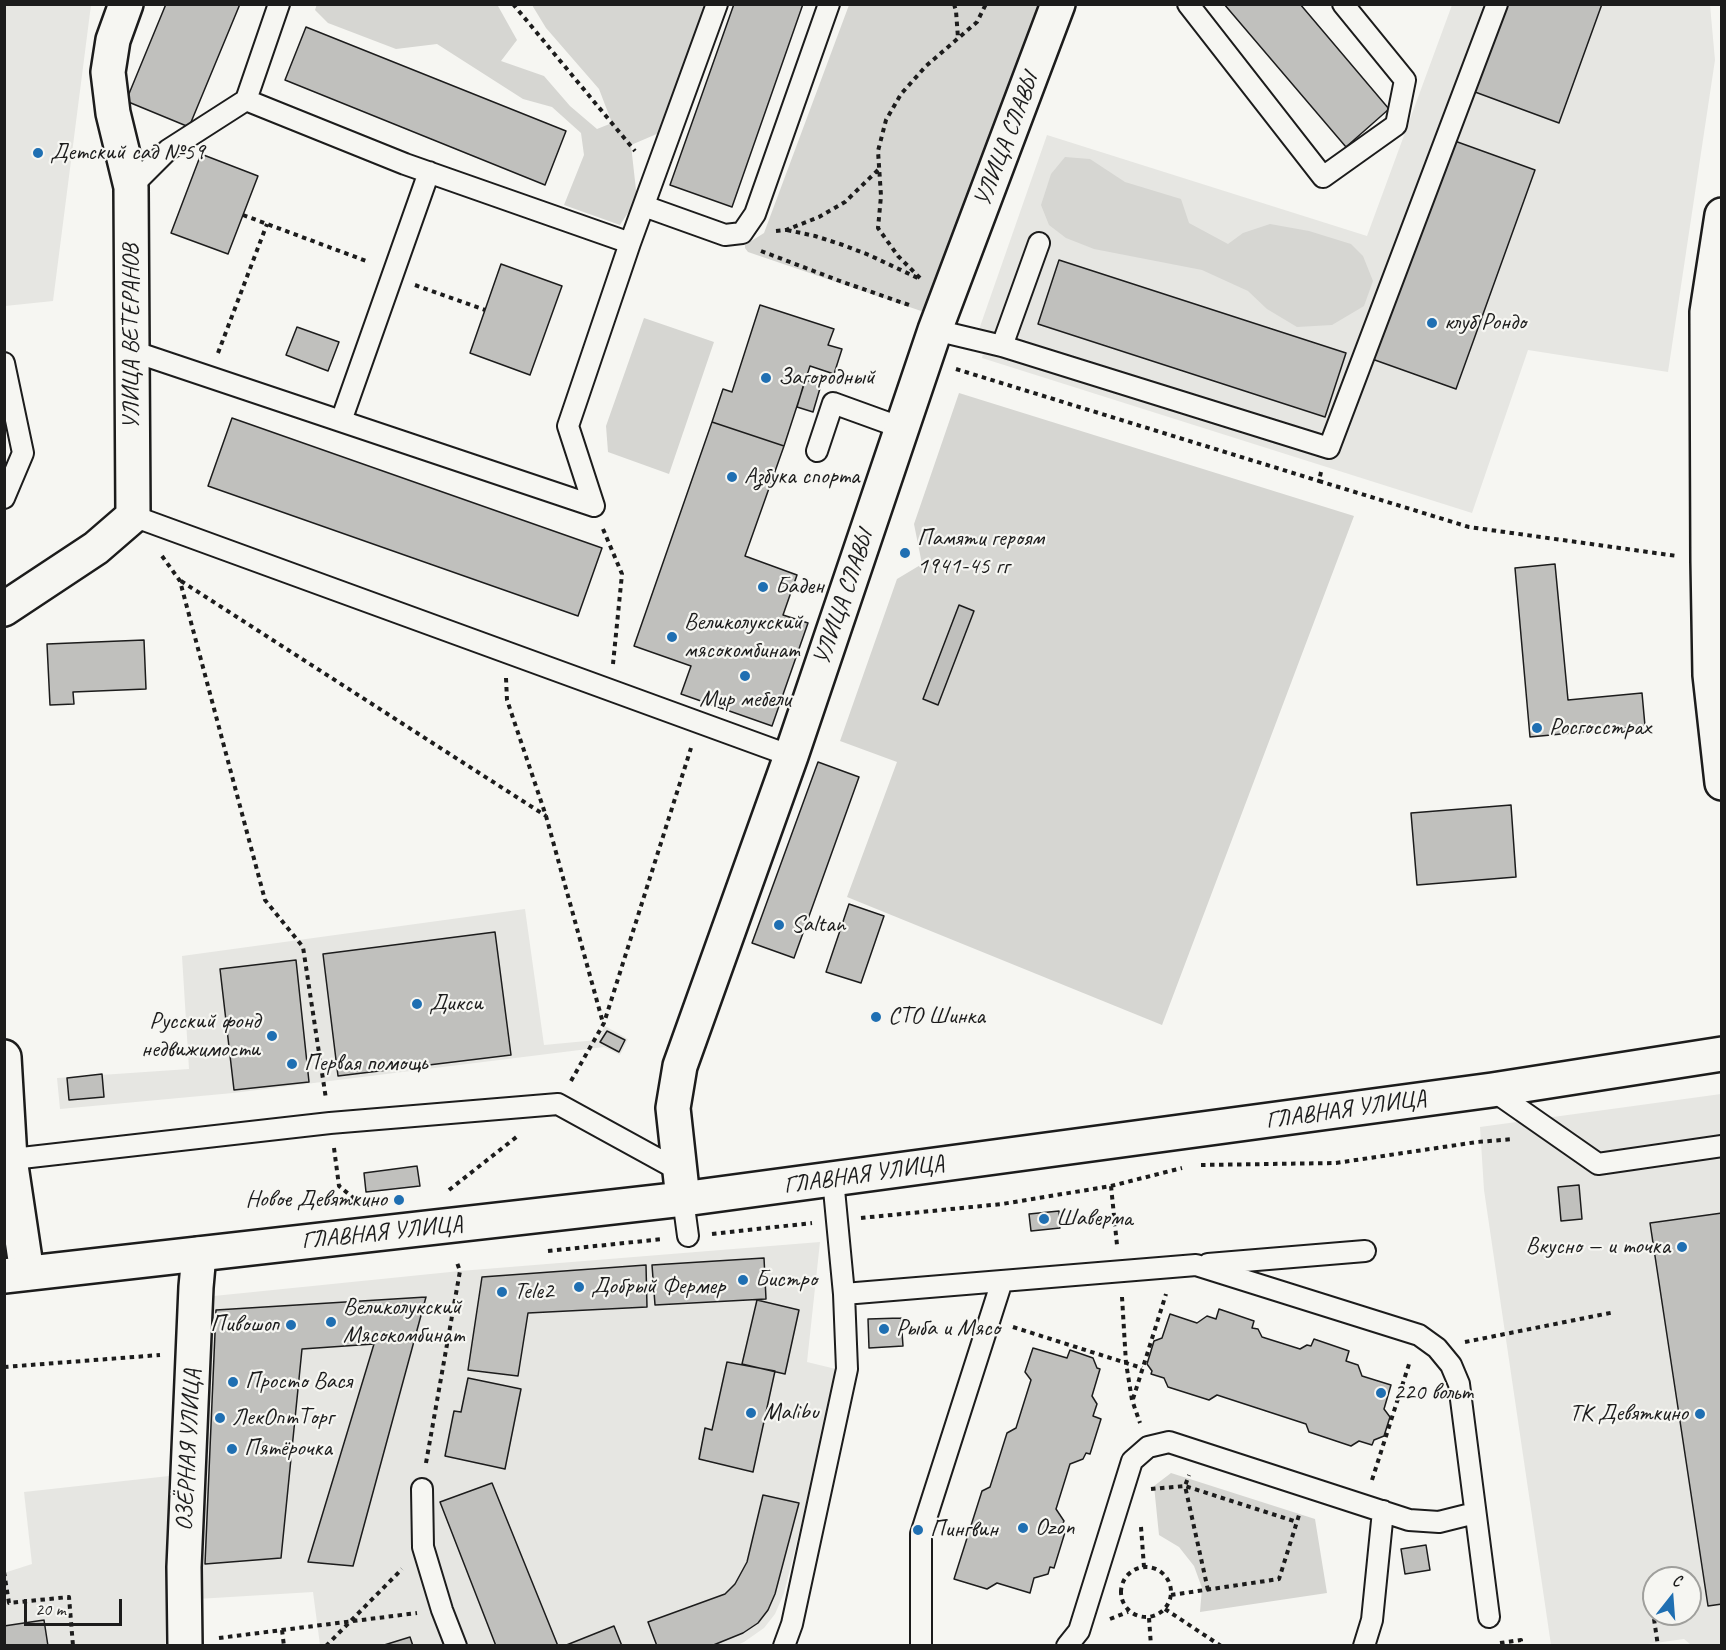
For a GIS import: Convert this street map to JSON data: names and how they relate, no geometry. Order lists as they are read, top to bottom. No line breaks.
{"streets":{"street":["УЛИЦА СЛАВЫ","УЛИЦА ВЕТЕРАНОВ","ГЛАВНАЯ УЛИЦА","ОЗЁРНАЯ УЛИЦА"]},"crossings":[["УЛИЦА СЛАВЫ","ГЛАВНАЯ УЛИЦА"],["ГЛАВНАЯ УЛИЦА","ОЗЁРНАЯ УЛИЦА"]],"places":["Детский сад №59","клуб Рондо","Загородный","Азбука спорта","Памяти героям 1941-45 гг","Баден","Великолукский мясокомбинат","Мир мебели","Росгосстрах","Saltan","Дикси","СТО Шинка","Русский фонд недвижимости","Первая помощь","Новое Девяткино","Шаверма","Вкусно — и точка","Бистро","Добрый Фермер","Tele2","Великолукский Мясокомбинат","Пивошоп","Рыба и Мясо","Просто Вася","220 вольт","Malibu","ТК Девяткино","ЛекОптТорг","Пятёрочка","Ozon","Пингвин"],"scale_bar":"20 m","north":"top"}
